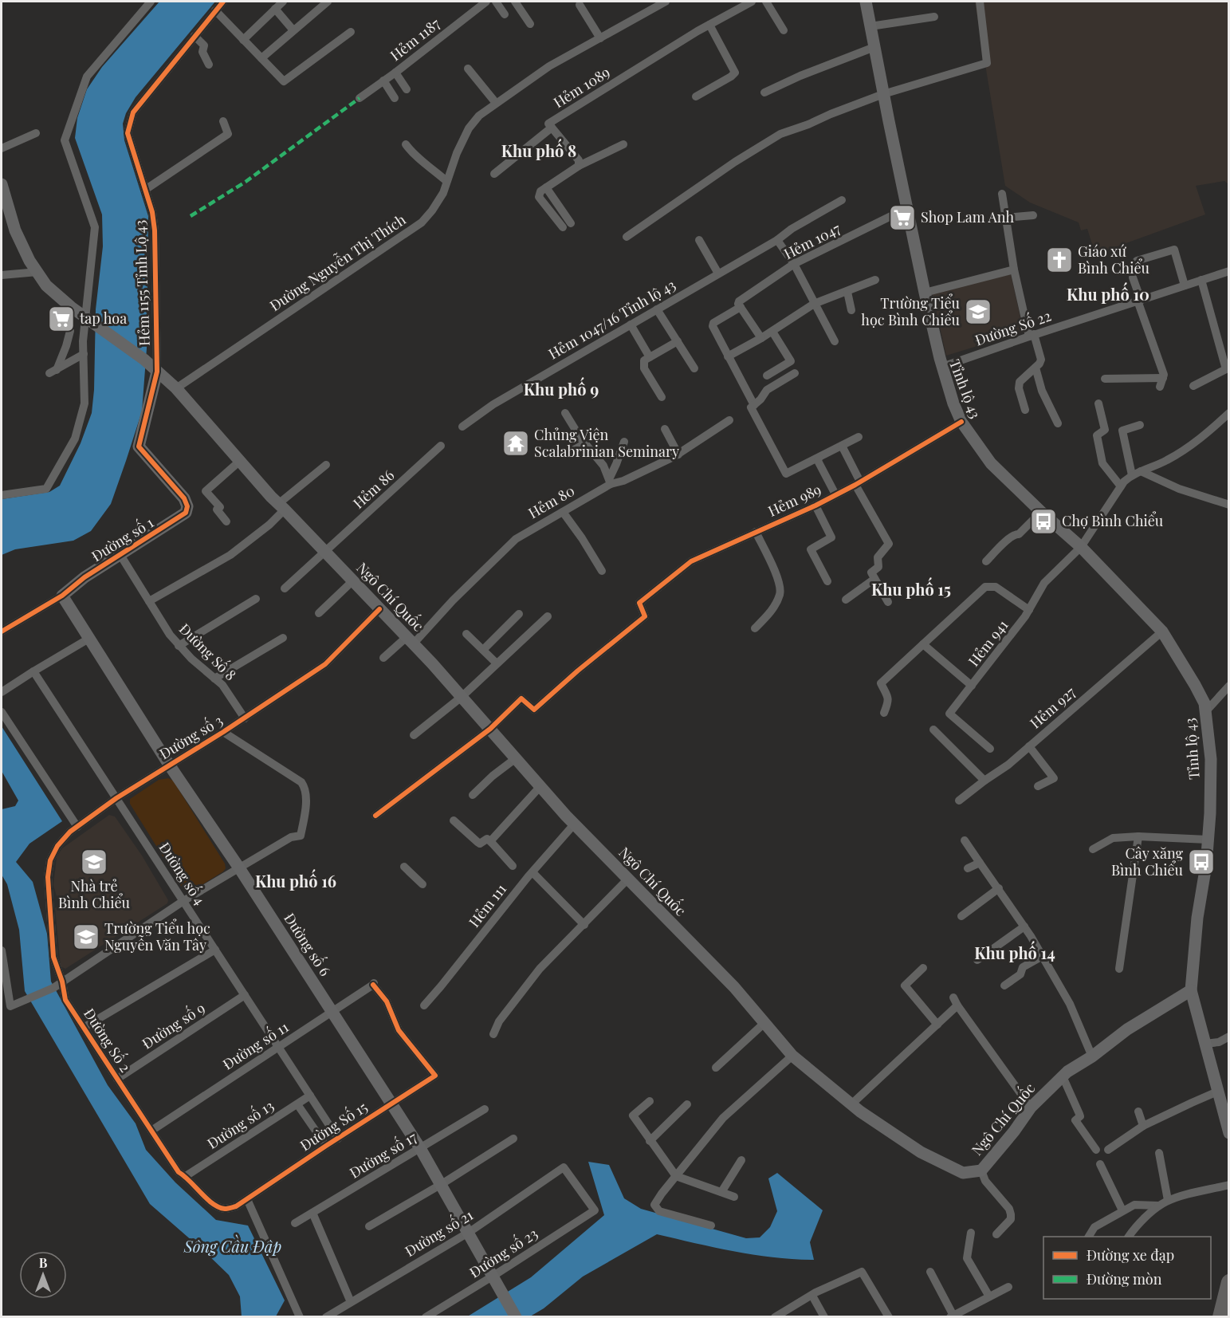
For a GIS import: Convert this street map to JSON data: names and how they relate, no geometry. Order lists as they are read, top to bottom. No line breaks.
{"streets":{"main road":["Tỉnh lộ 43","Đường số 1","Ngô Chí Quốc","Đường số 6"],"street":["Hẻm 1187","Hẻm 1089","Hẻm 1047","Đường Nguyễn Thị Thích","Hẻm 1155 Tỉnh Lộ 43","Hẻm 1047/16 Tỉnh lộ 43","Đường Số 22","Hẻm 86","Hẻm 989","Hẻm 80","Hẻm 941","Đường Số 8","Hẻm 927","Đường số 3","Đường số 4","Hẻm 111","Đường số 9","Đường Số 2","Đường số 11","Đường số 13","Đường Số 15","Đường số 17","Đường số 21","Đường số 23"]},"crossings":[["Hẻm 1047","Tỉnh lộ 43"],["Đường Nguyễn Thị Thích","Ngô Chí Quốc"],["Hẻm 1155 Tỉnh Lộ 43","Đường số 1"],["Hẻm 1155 Tỉnh Lộ 43","Ngô Chí Quốc"],["Đường Số 22","Tỉnh lộ 43"],["Tỉnh lộ 43","Hẻm 989"],["Tỉnh lộ 43","Ngô Chí Quốc"],["Tỉnh lộ 43","Hẻm 941"],["Tỉnh lộ 43","Hẻm 927"],["Hẻm 86","Ngô Chí Quốc"],["Hẻm 989","Ngô Chí Quốc"],["Hẻm 80","Ngô Chí Quốc"],["Đường số 1","Ngô Chí Quốc"],["Đường số 1","Đường Số 8"],["Đường số 1","Đường số 6"],["Ngô Chí Quốc","Đường số 3"],["Ngô Chí Quốc","Hẻm 111"],["Đường Số 8","Đường số 3"],["Đường số 3","Đường số 4"],["Đường số 3","Đường số 6"],["Đường số 3","Đường Số 2"],["Đường số 4","Đường số 9"],["Đường số 4","Đường số 11"],["Đường số 4","Đường số 13"],["Đường số 4","Đường Số 15"],["Đường số 6","Đường số 11"],["Đường số 6","Đường Số 15"],["Đường số 6","Đường số 17"],["Đường số 6","Đường số 21"],["Đường số 6","Đường số 23"],["Đường số 9","Đường Số 2"],["Đường Số 2","Đường số 11"],["Đường Số 2","Đường số 13"],["Đường Số 2","Đường Số 15"],["Đường số 11","Đường Số 15"],["Đường số 21","Đường số 23"]],"districts":["Khu phố 8","Khu phố 10","Khu phố 9","Khu phố 15","Khu phố 16","Khu phố 14"],"water":["Sông Cầu Đập"],"places":{"supermarket":["Shop Lam Anh","tap hoa"],"church":["Giáo xứ Bình Chiểu"],"school or university":["Trường Tiểu học Bình Chiểu","Nhà trẻ Bình Chiểu","Trường Tiểu học Nguyễn Văn Tây"],"temple":["Chủng Viện Scalabrinian Seminary"],"bus stop":["Chợ Bình Chiểu","Cây xăng Bình Chiểu"]},"legend":["Đường xe đạp","Đường mòn"],"north":"top"}
